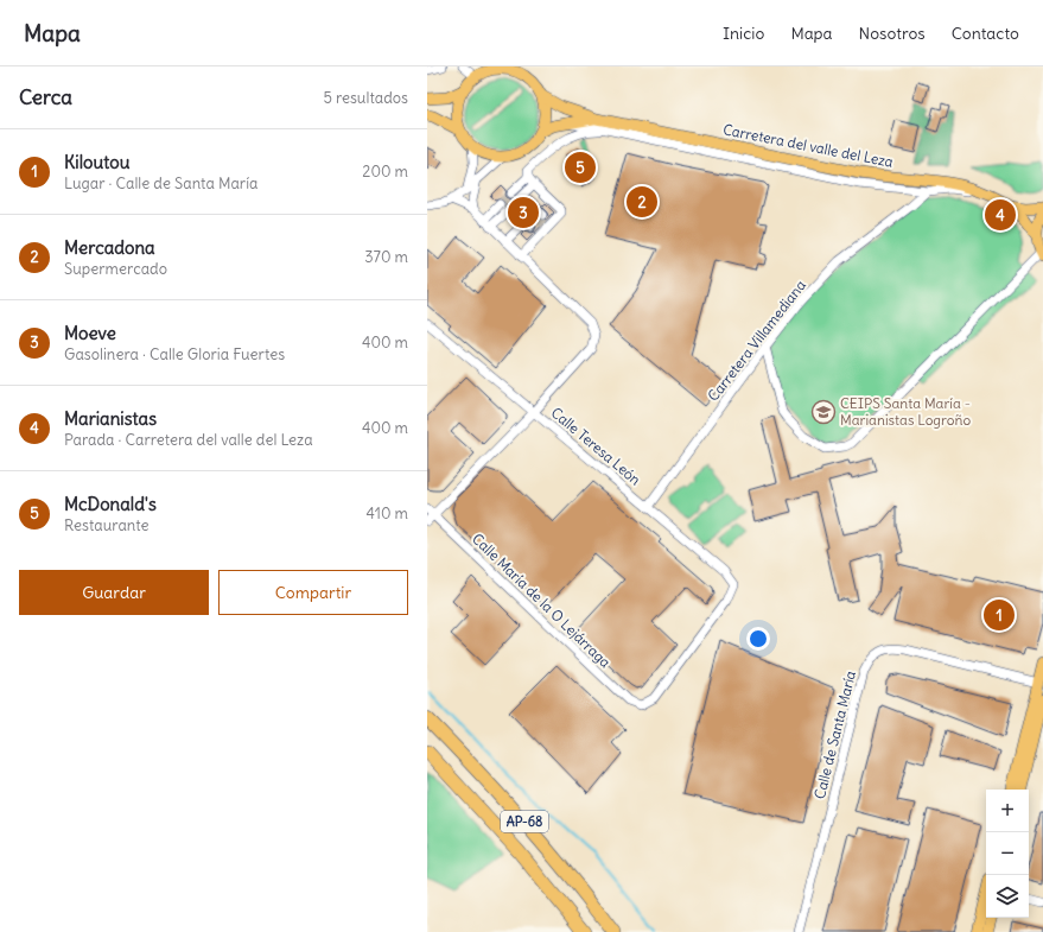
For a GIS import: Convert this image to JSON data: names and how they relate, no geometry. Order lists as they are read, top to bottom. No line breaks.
{"streets":{"highway":["AP-68"],"main road":["Carretera del valle del Leza"],"street":["Carretera Villamediana","Calle Teresa León","Calle María de la O Lejárraga","Calle de Santa María"]},"crossings":[["Carretera Villamediana","Calle Teresa León"],["Calle Teresa León","Calle María de la O Lejárraga"]],"places":{"school or university":["CEIPS Santa María - Marianistas Logroño"]},"page":{"header":"Mapa","nav":["Inicio","Mapa","Nosotros","Contacto"],"heading":["Cerca","5 resultados"],"list":[{"mark":"1","name":"Kiloutou","note":"Lugar · Calle de Santa María","value":"200 m"},{"mark":"2","name":"Mercadona","note":"Supermercado","value":"370 m"},{"mark":"3","name":"Moeve","note":"Gasolinera · Calle Gloria Fuertes","value":"400 m"},{"mark":"4","name":"Marianistas","note":"Parada · Carretera del valle del Leza","value":"400 m"},{"mark":"5","name":"McDonald's","note":"Restaurante","value":"410 m"}],"pins":["5","2","3","4","1"],"buttons":["Guardar","Compartir"],"map_buttons":["+","−"]}}
